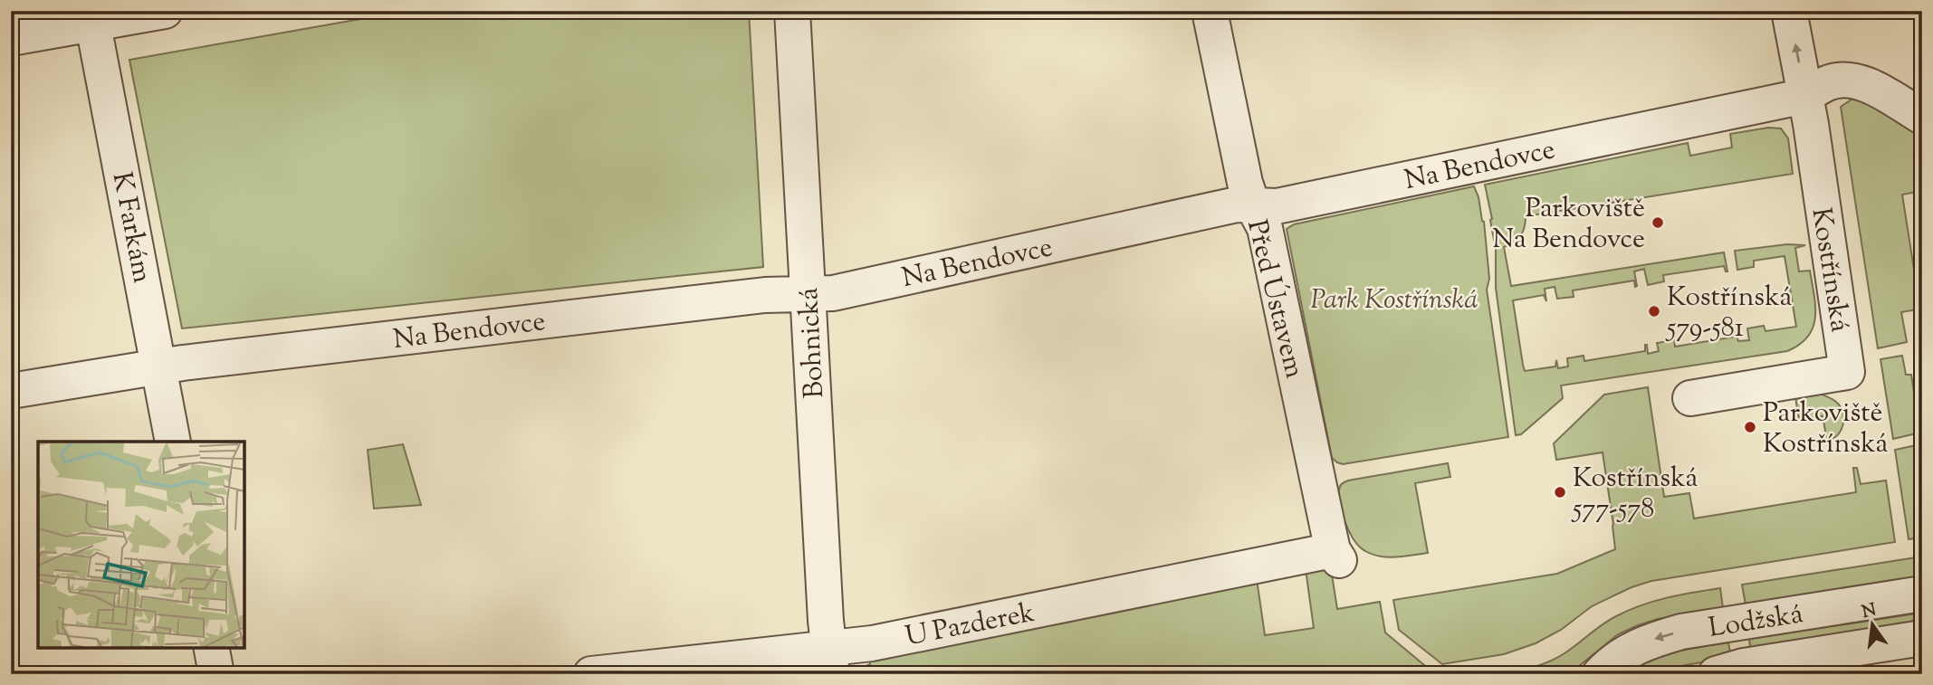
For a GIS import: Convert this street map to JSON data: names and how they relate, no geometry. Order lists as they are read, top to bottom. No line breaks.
{"streets":{"street":["Na Bendovce","K Farkám","Kostřínská","Před Ústavem","Bohnická","Lodžská","U Pazderek"]},"crossings":[["Na Bendovce","K Farkám"],["Na Bendovce","Kostřínská"],["Na Bendovce","Před Ústavem"],["Na Bendovce","Bohnická"],["Před Ústavem","U Pazderek"],["Bohnická","U Pazderek"]],"parks":["Park Kostřínská"],"places":["Parkoviště Na Bendovce","Kostřínská 579-581","Parkoviště Kostřínská","Kostřínská 577-578"],"north":"top"}
